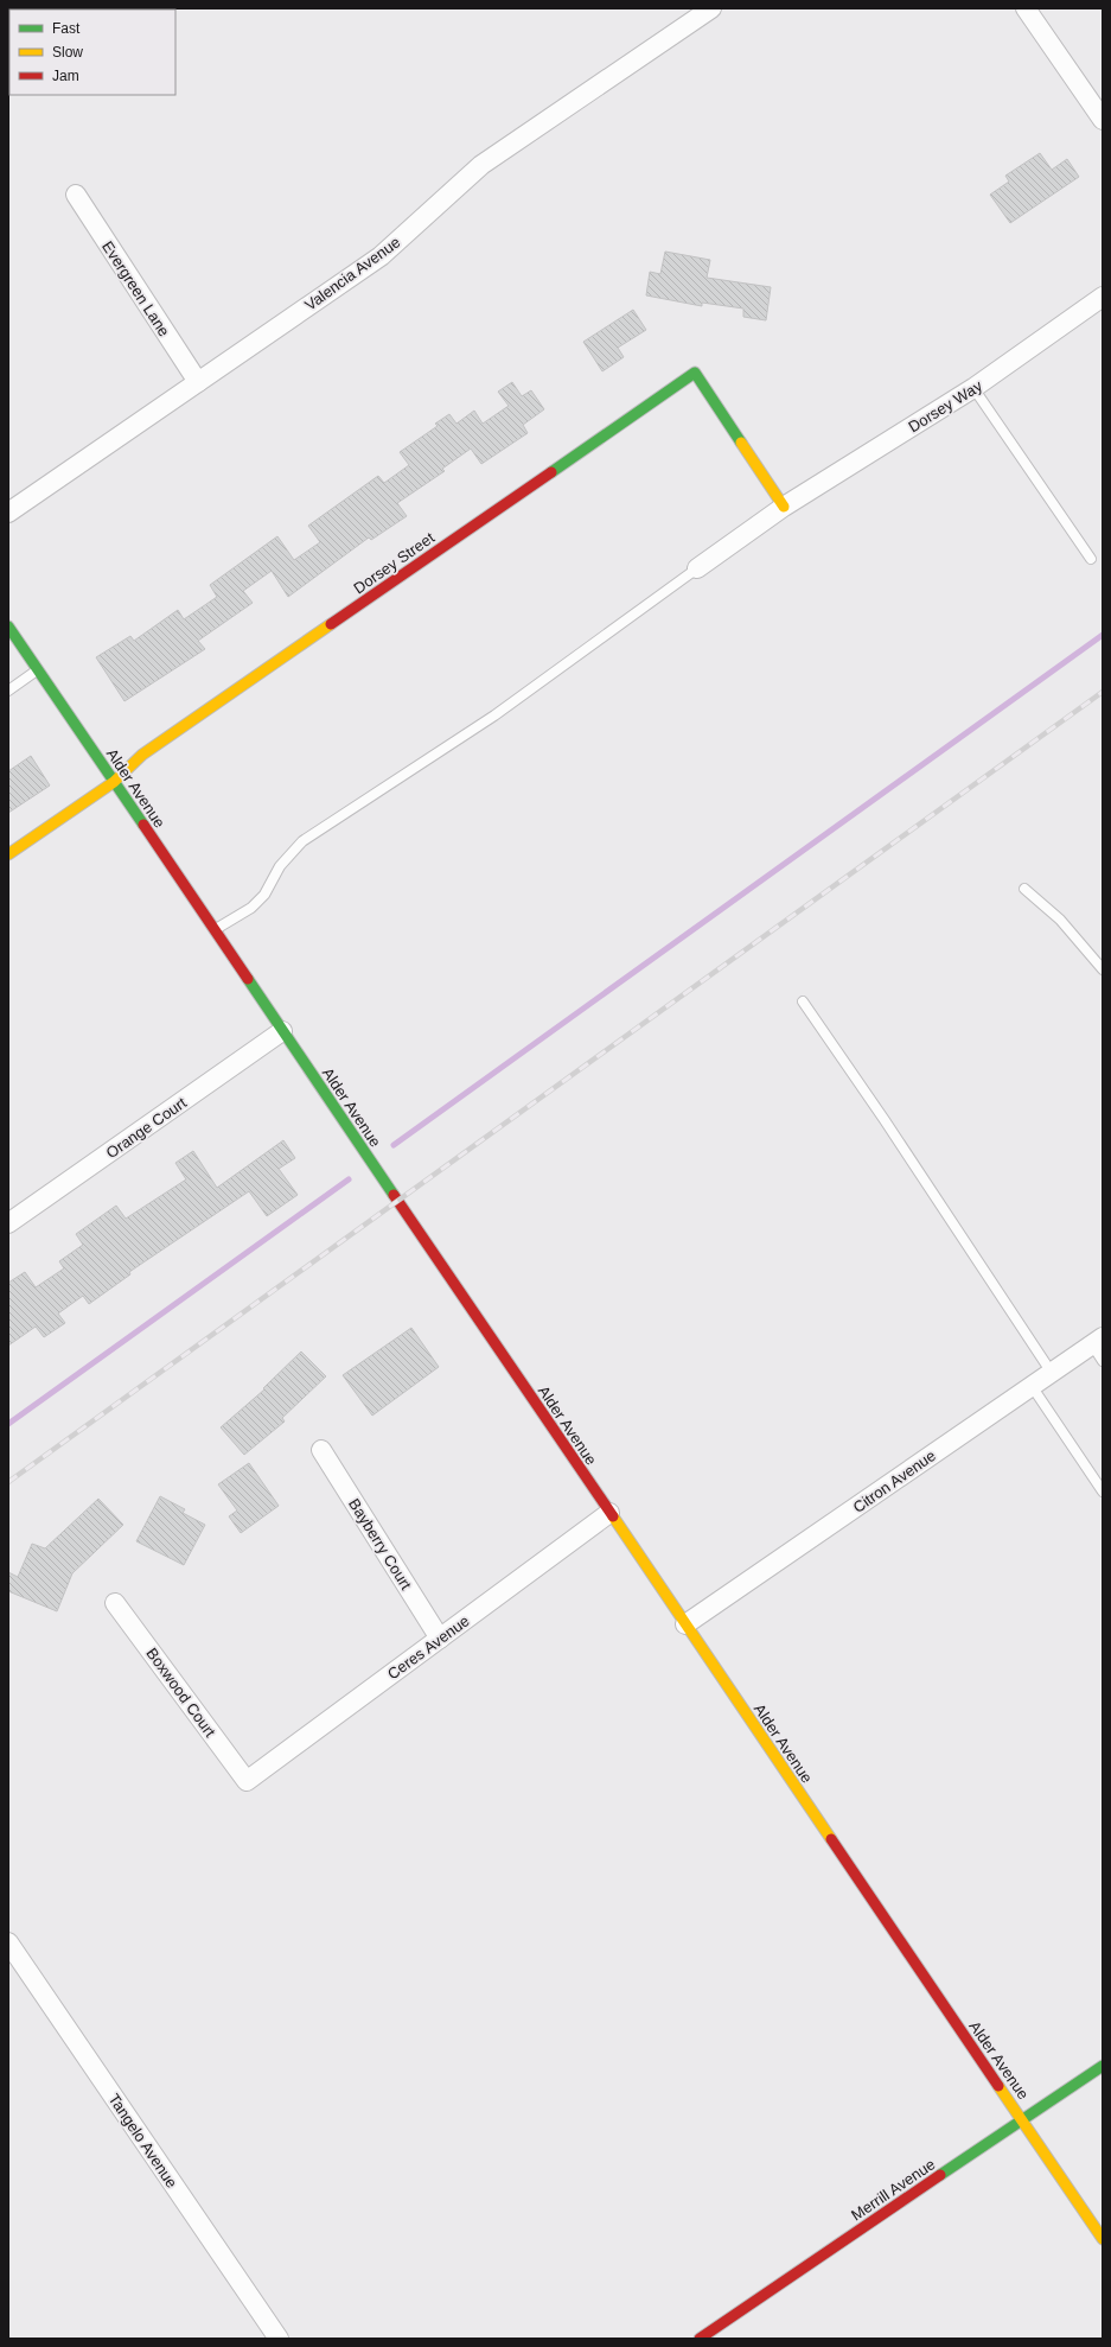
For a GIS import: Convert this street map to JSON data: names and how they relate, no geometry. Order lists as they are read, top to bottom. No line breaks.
{"streets":{"main road":["Dorsey Street","Alder Avenue","Merrill Avenue"],"street":["Valencia Avenue","Evergreen Lane","Dorsey Way","Orange Court","Citron Avenue","Bayberry Court","Ceres Avenue","Boxwood Court","Tangelo Avenue"]},"crossings":[["Valencia Avenue","Evergreen Lane"],["Dorsey Way","Dorsey Street"],["Dorsey Street","Alder Avenue"],["Alder Avenue","Orange Court"],["Alder Avenue","Citron Avenue"],["Alder Avenue","Ceres Avenue"],["Alder Avenue","Merrill Avenue"],["Bayberry Court","Ceres Avenue"],["Ceres Avenue","Boxwood Court"]],"legend":["Fast","Slow","Jam"]}
